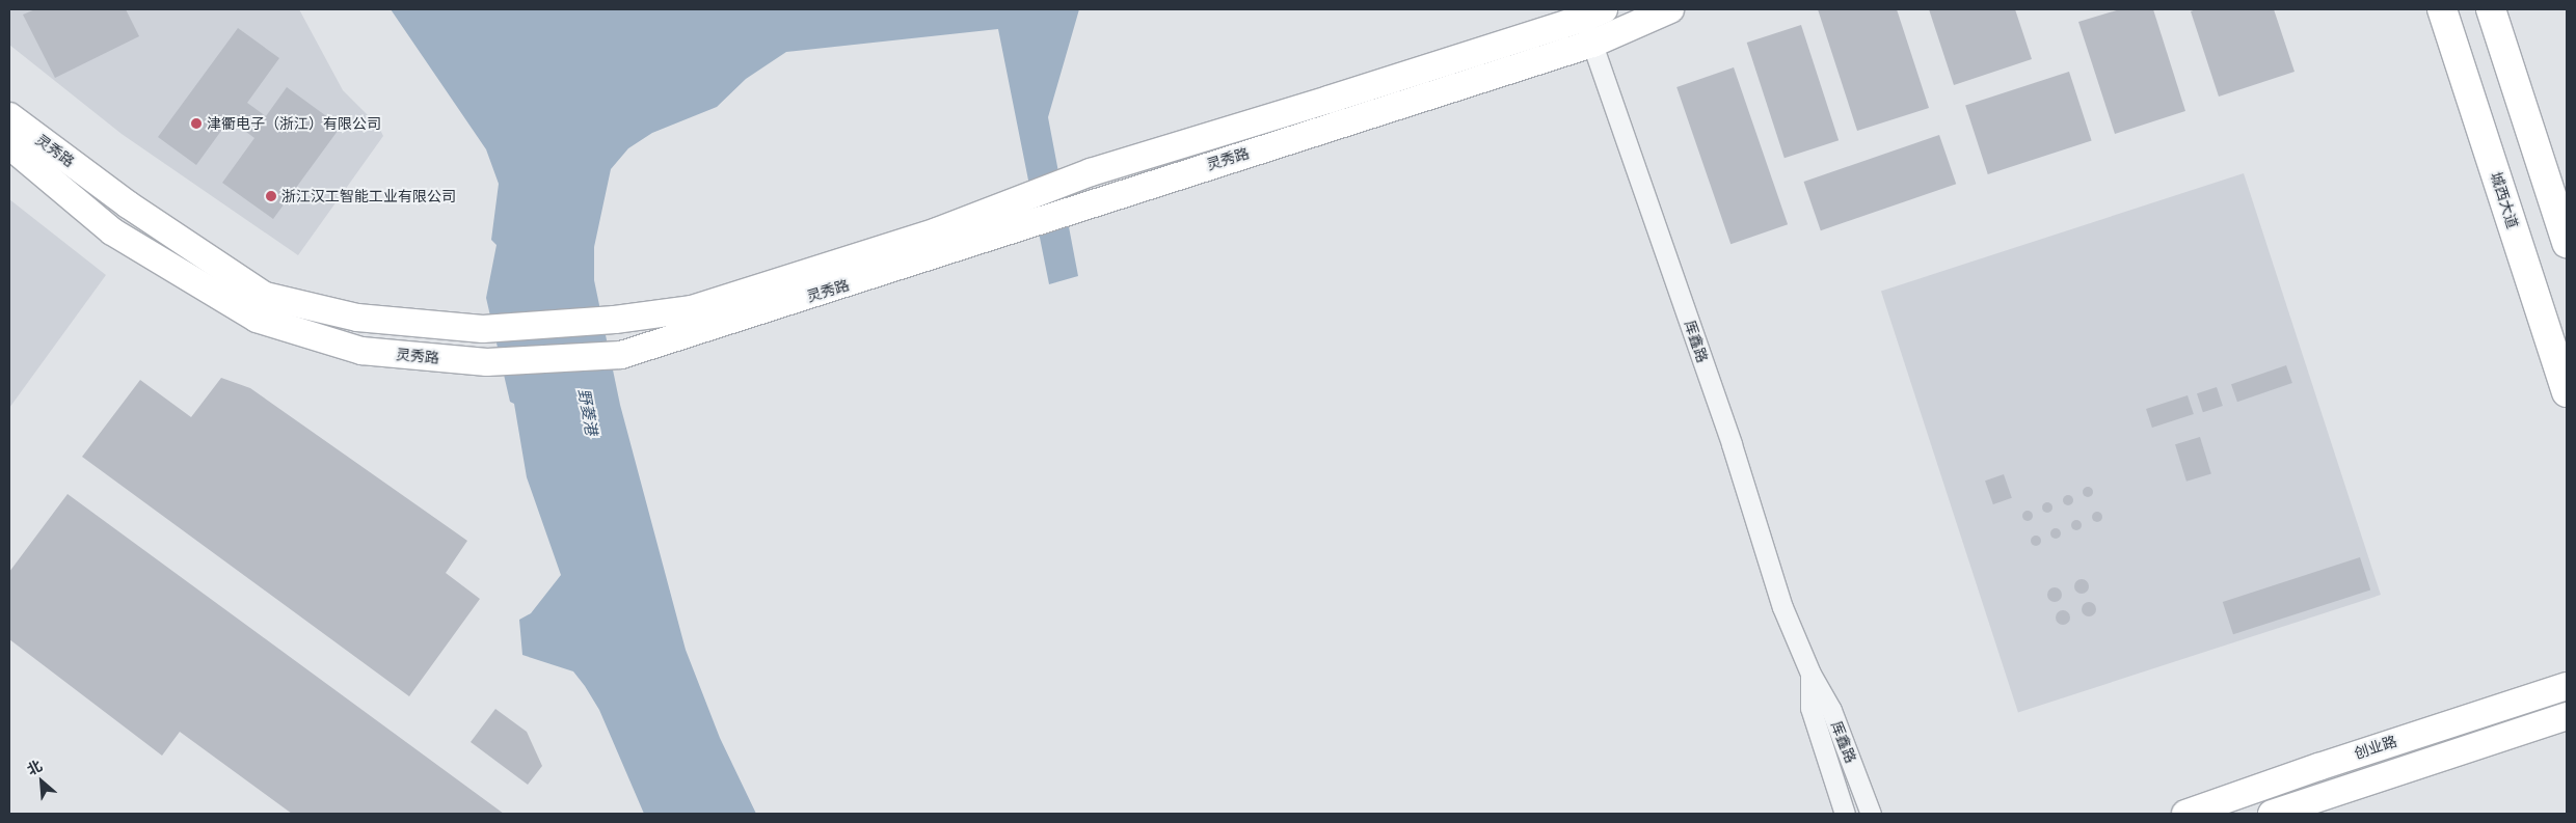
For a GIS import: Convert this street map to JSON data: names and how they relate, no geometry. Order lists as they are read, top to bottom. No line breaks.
{"streets":{"main road":["城西大道"],"street":["灵秀路","厍鑫路","创业路"]},"crossings":[["灵秀路","厍鑫路"]],"water":["野菱港"],"places":["津衢电子（浙江）有限公司","浙江汉工智能工业有限公司"],"north":"top left"}
